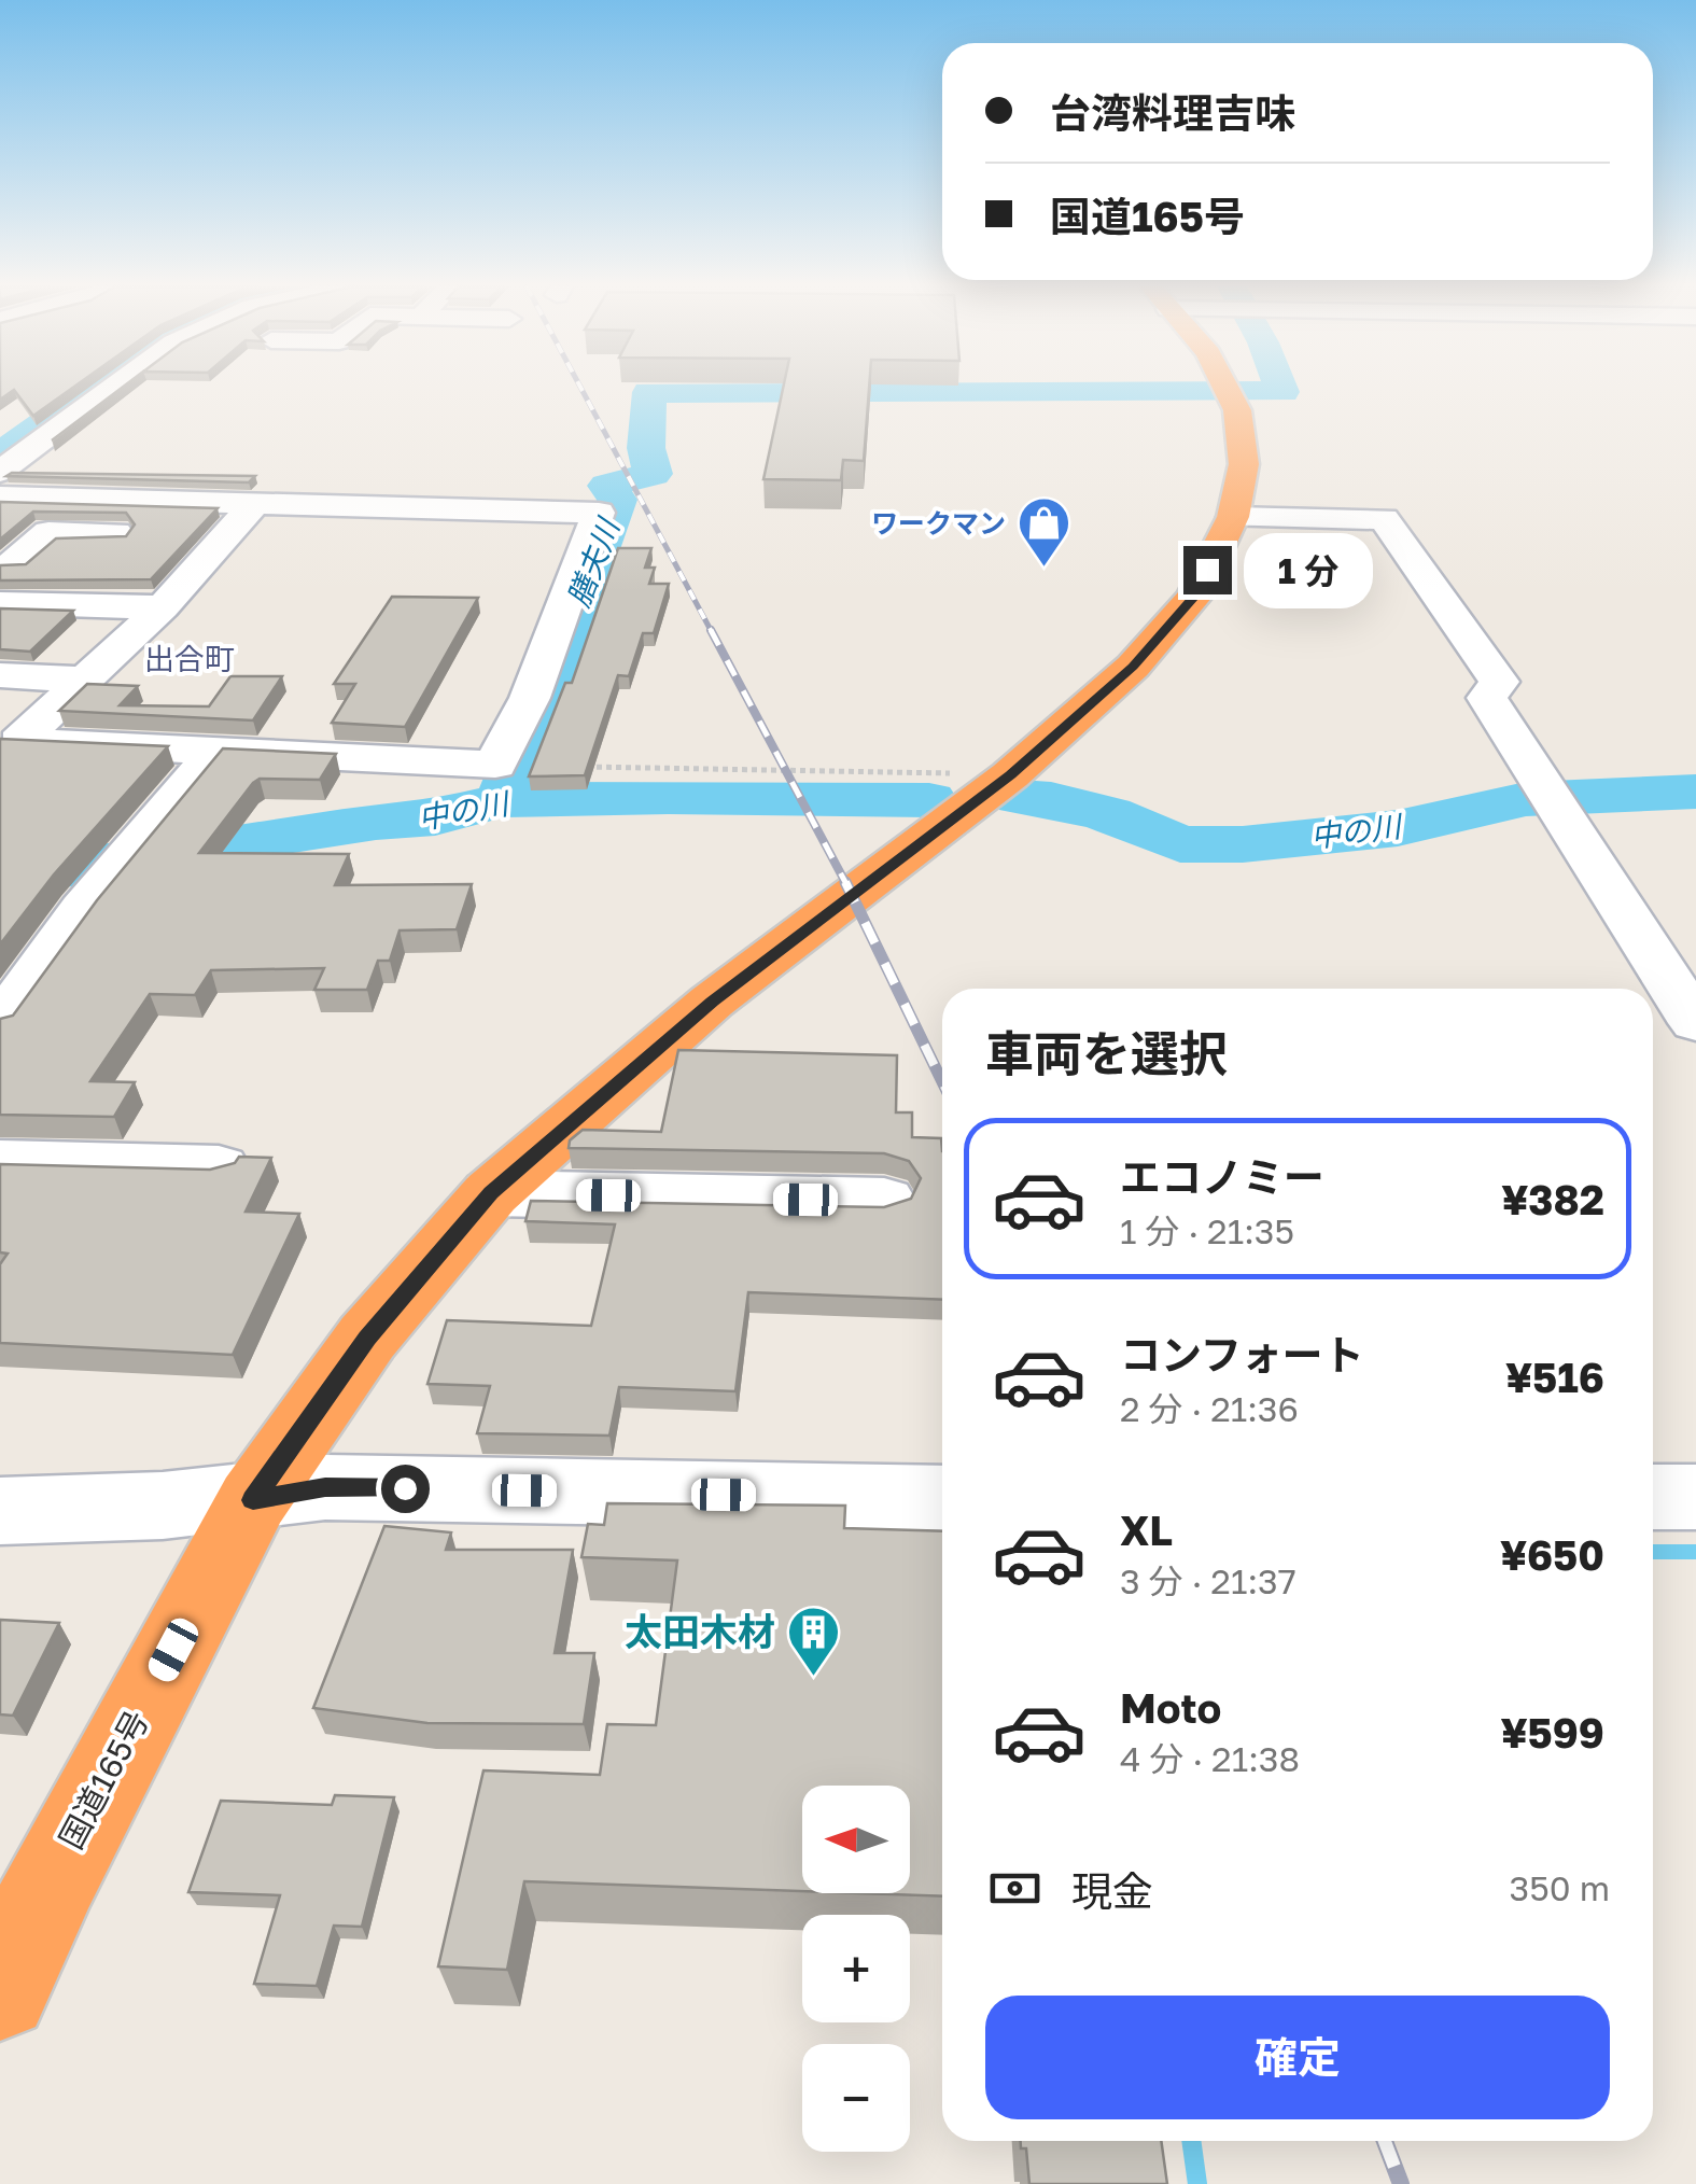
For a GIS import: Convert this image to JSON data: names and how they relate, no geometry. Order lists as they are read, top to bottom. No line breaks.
{"streets":{"highway":["国道165号"]},"districts":["出合町"],"water":["膳夫川","中の川"],"places":{"shop":["ワークマン"],"building":["太田木材"]},"north":"left","page":{"banner":["台湾料理吉味","国道165号"],"bubble":"1 分","heading":"車両を選択","list":[{"name":"エコノミー","note":"1 分 · 21:35","value":"¥382"},{"name":"コンフォート","note":"2 分 · 21:36","value":"¥516"},{"name":"XL","note":"3 分 · 21:37","value":"¥650"},{"name":"Moto","note":"4 分 · 21:38","value":"¥599"}],"map_buttons":["+","−"],"pay":["現金","350 m"],"buttons":"確定"}}
